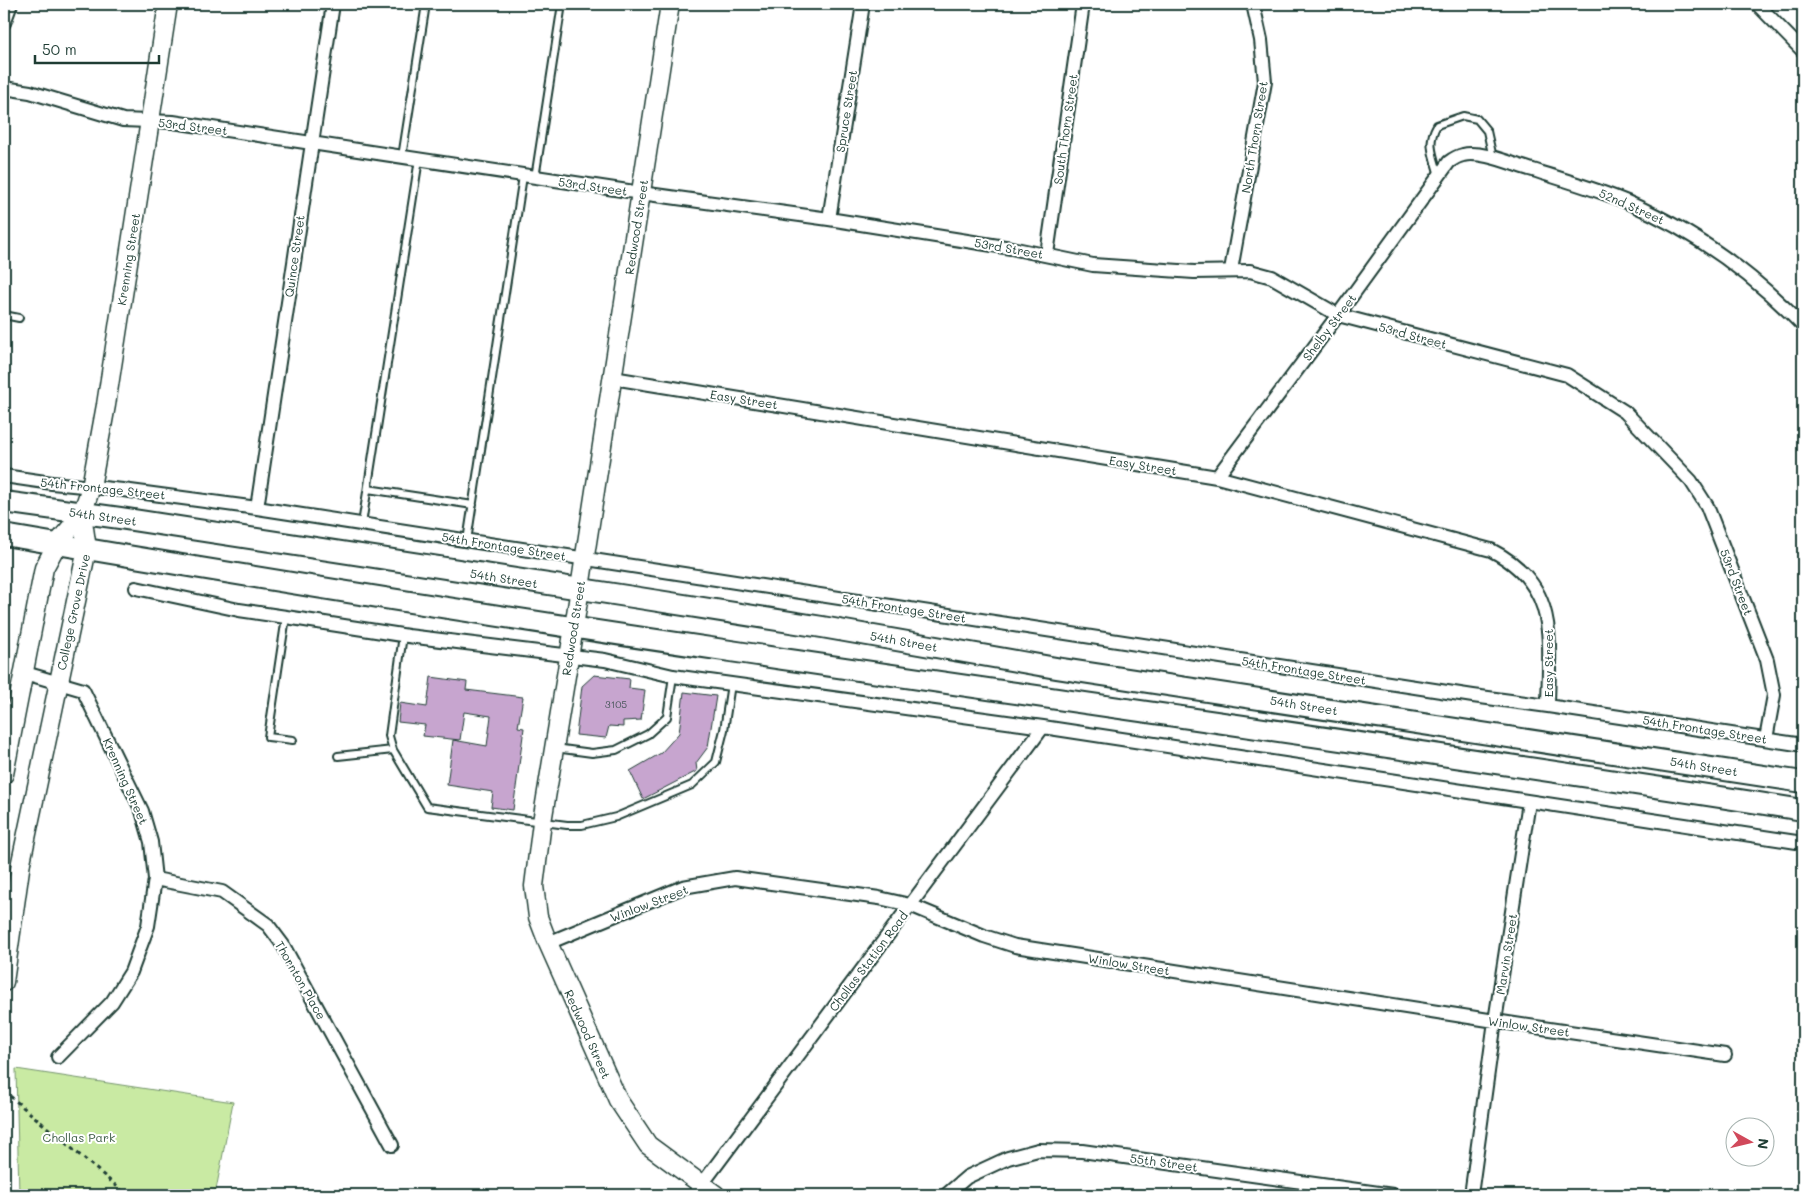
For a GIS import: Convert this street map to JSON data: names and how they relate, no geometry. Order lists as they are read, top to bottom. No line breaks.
{"streets":{"main road":["54th Street"],"street":["Spruce Street","53rd Street","South Thorn Street","North Thorn Street","52nd Street","Redwood Street","Quince Street","Krenning Street","Shelby Street","Easy Street","54th Frontage Street","College Grove Drive","Winlow Street","Marvin Street","Chollas Station Road","Thornton Place","55th Street"]},"crossings":[["Spruce Street","53rd Street"],["53rd Street","South Thorn Street"],["53rd Street","North Thorn Street"],["53rd Street","Redwood Street"],["53rd Street","Quince Street"],["53rd Street","Krenning Street"],["53rd Street","Shelby Street"],["53rd Street","54th Frontage Street"],["52nd Street","Shelby Street"],["Redwood Street","Easy Street"],["Redwood Street","54th Frontage Street"],["Redwood Street","54th Street"],["Redwood Street","Winlow Street"],["Redwood Street","Chollas Station Road"],["Quince Street","54th Frontage Street"],["Krenning Street","54th Frontage Street"],["Krenning Street","54th Street"],["Krenning Street","College Grove Drive"],["Krenning Street","Thornton Place"],["Shelby Street","Easy Street"],["Easy Street","54th Frontage Street"],["54th Street","College Grove Drive"],["Winlow Street","Marvin Street"],["Winlow Street","Chollas Station Road"]],"parks":["Chollas Park"],"house_numbers":["3105"],"scale_bar":"50 m","north":"right"}
